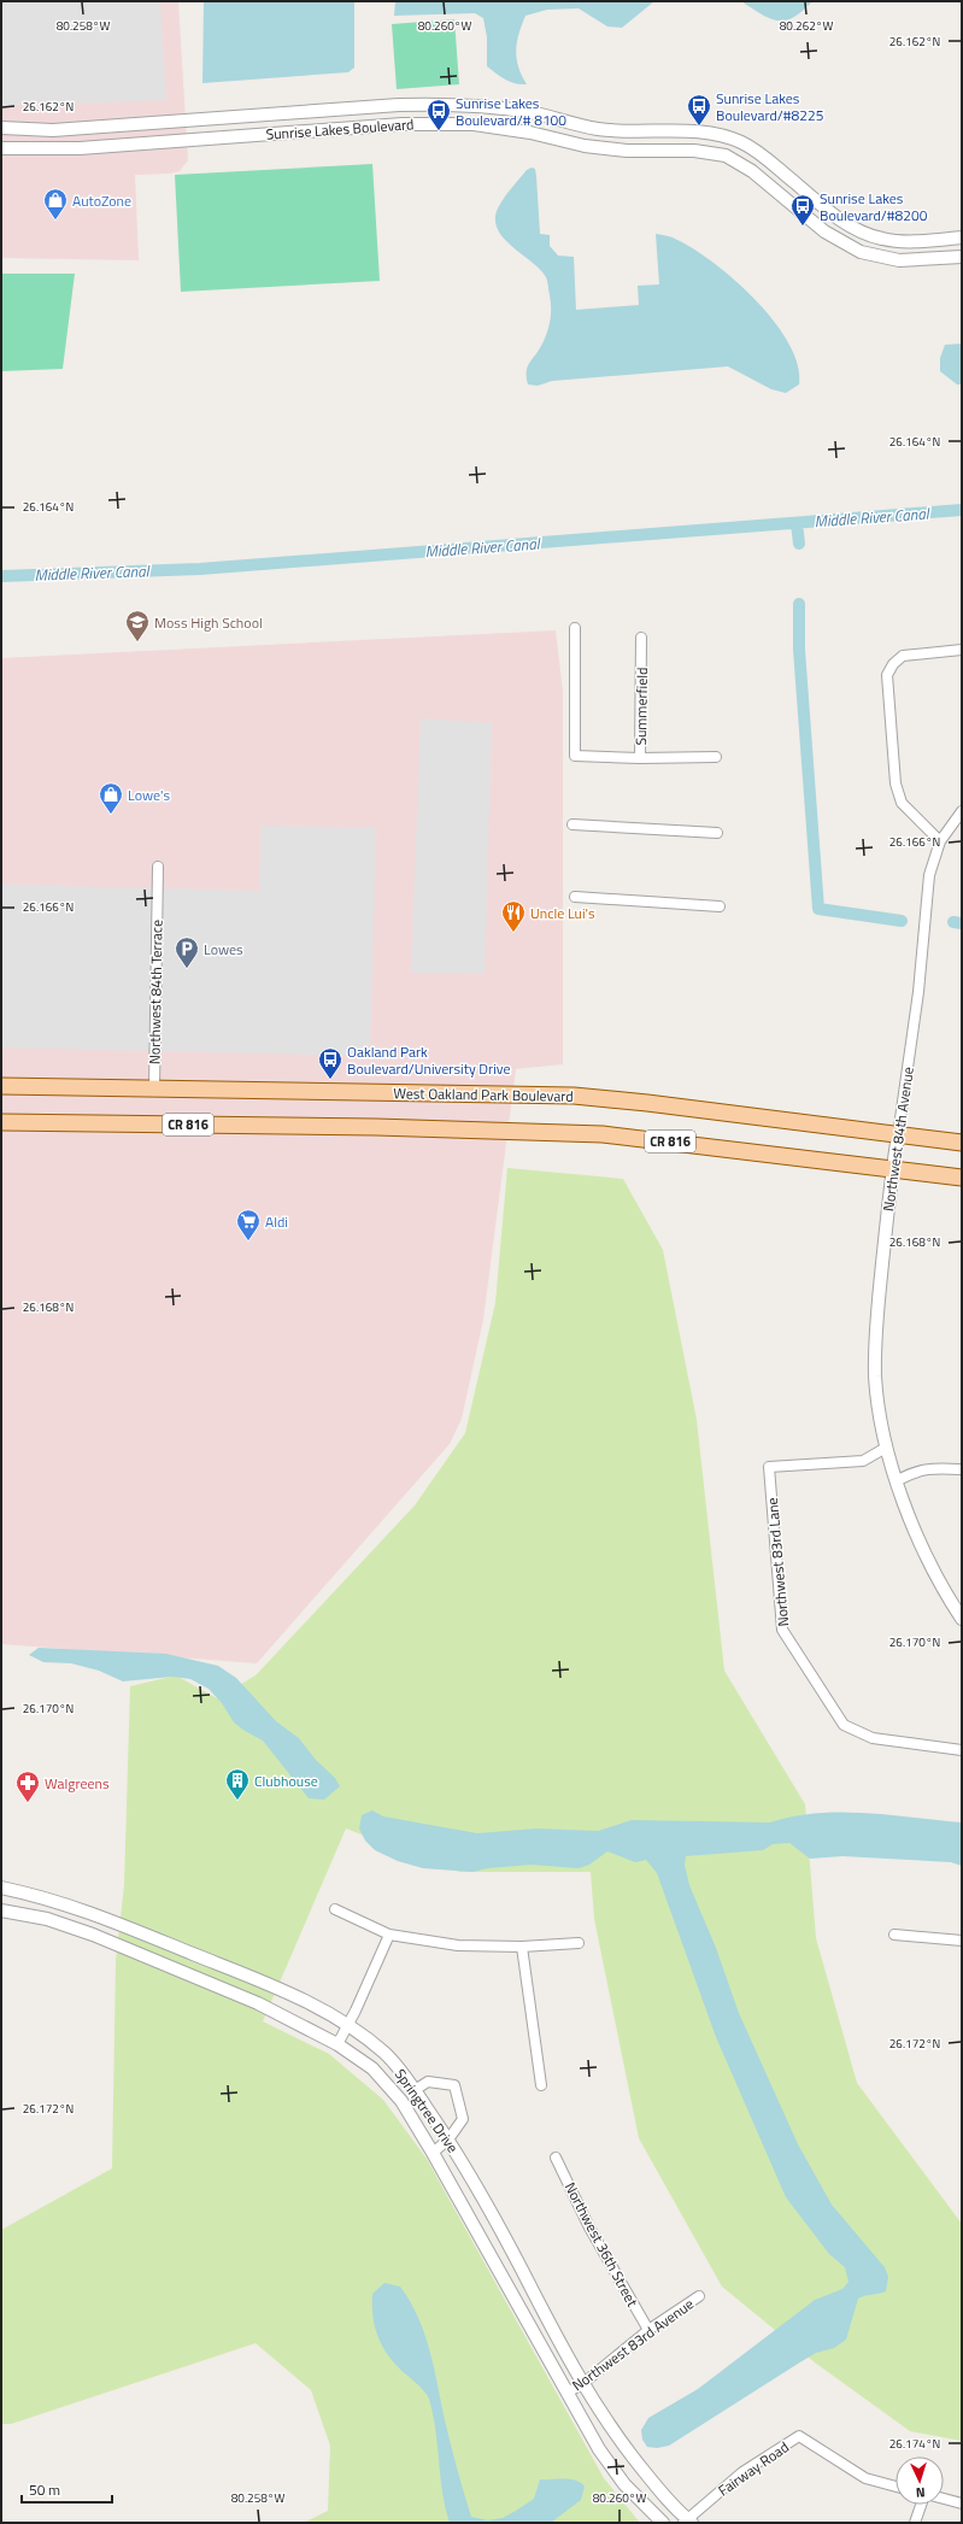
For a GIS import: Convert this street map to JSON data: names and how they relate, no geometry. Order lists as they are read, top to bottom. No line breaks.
{"streets":{"main road":["West Oakland Park Boulevard","CR 816"],"street":["Sunrise Lakes Boulevard","Summerfield","Northwest 84th Terrace","Northwest 84th Avenue","Northwest 83rd Lane","Springtree Drive","Northwest 36th Street","Northwest 83rd Avenue","Fairway Road"]},"crossings":[["Northwest 84th Terrace","West Oakland Park Boulevard"],["West Oakland Park Boulevard","Northwest 84th Avenue"],["CR 816","Northwest 84th Avenue"],["Northwest 84th Avenue","Northwest 83rd Lane"],["Springtree Drive","Northwest 83rd Avenue"],["Springtree Drive","Fairway Road"],["Northwest 36th Street","Northwest 83rd Avenue"]],"water":["Middle River Canal"],"places":{"bus stop":["Sunrise Lakes Boulevard/#8225","Sunrise Lakes Boulevard/# 8100","Sunrise Lakes Boulevard/#8200","Oakland Park Boulevard/University Drive"],"shop":["AutoZone","Lowe's"],"school or university":["Moss High School"],"restaurant":["Uncle Lui's"],"parking":["Lowes"],"supermarket":["Aldi"],"building":["Clubhouse"],"pharmacy":["Walgreens"]},"scale_bar":"50 m","north":"bottom","coordinates":["80.258°W","80.260°W","80.262°W","26.162°N","26.164°N","26.166°N","26.168°N","26.170°N","26.172°N","26.174°N"]}
